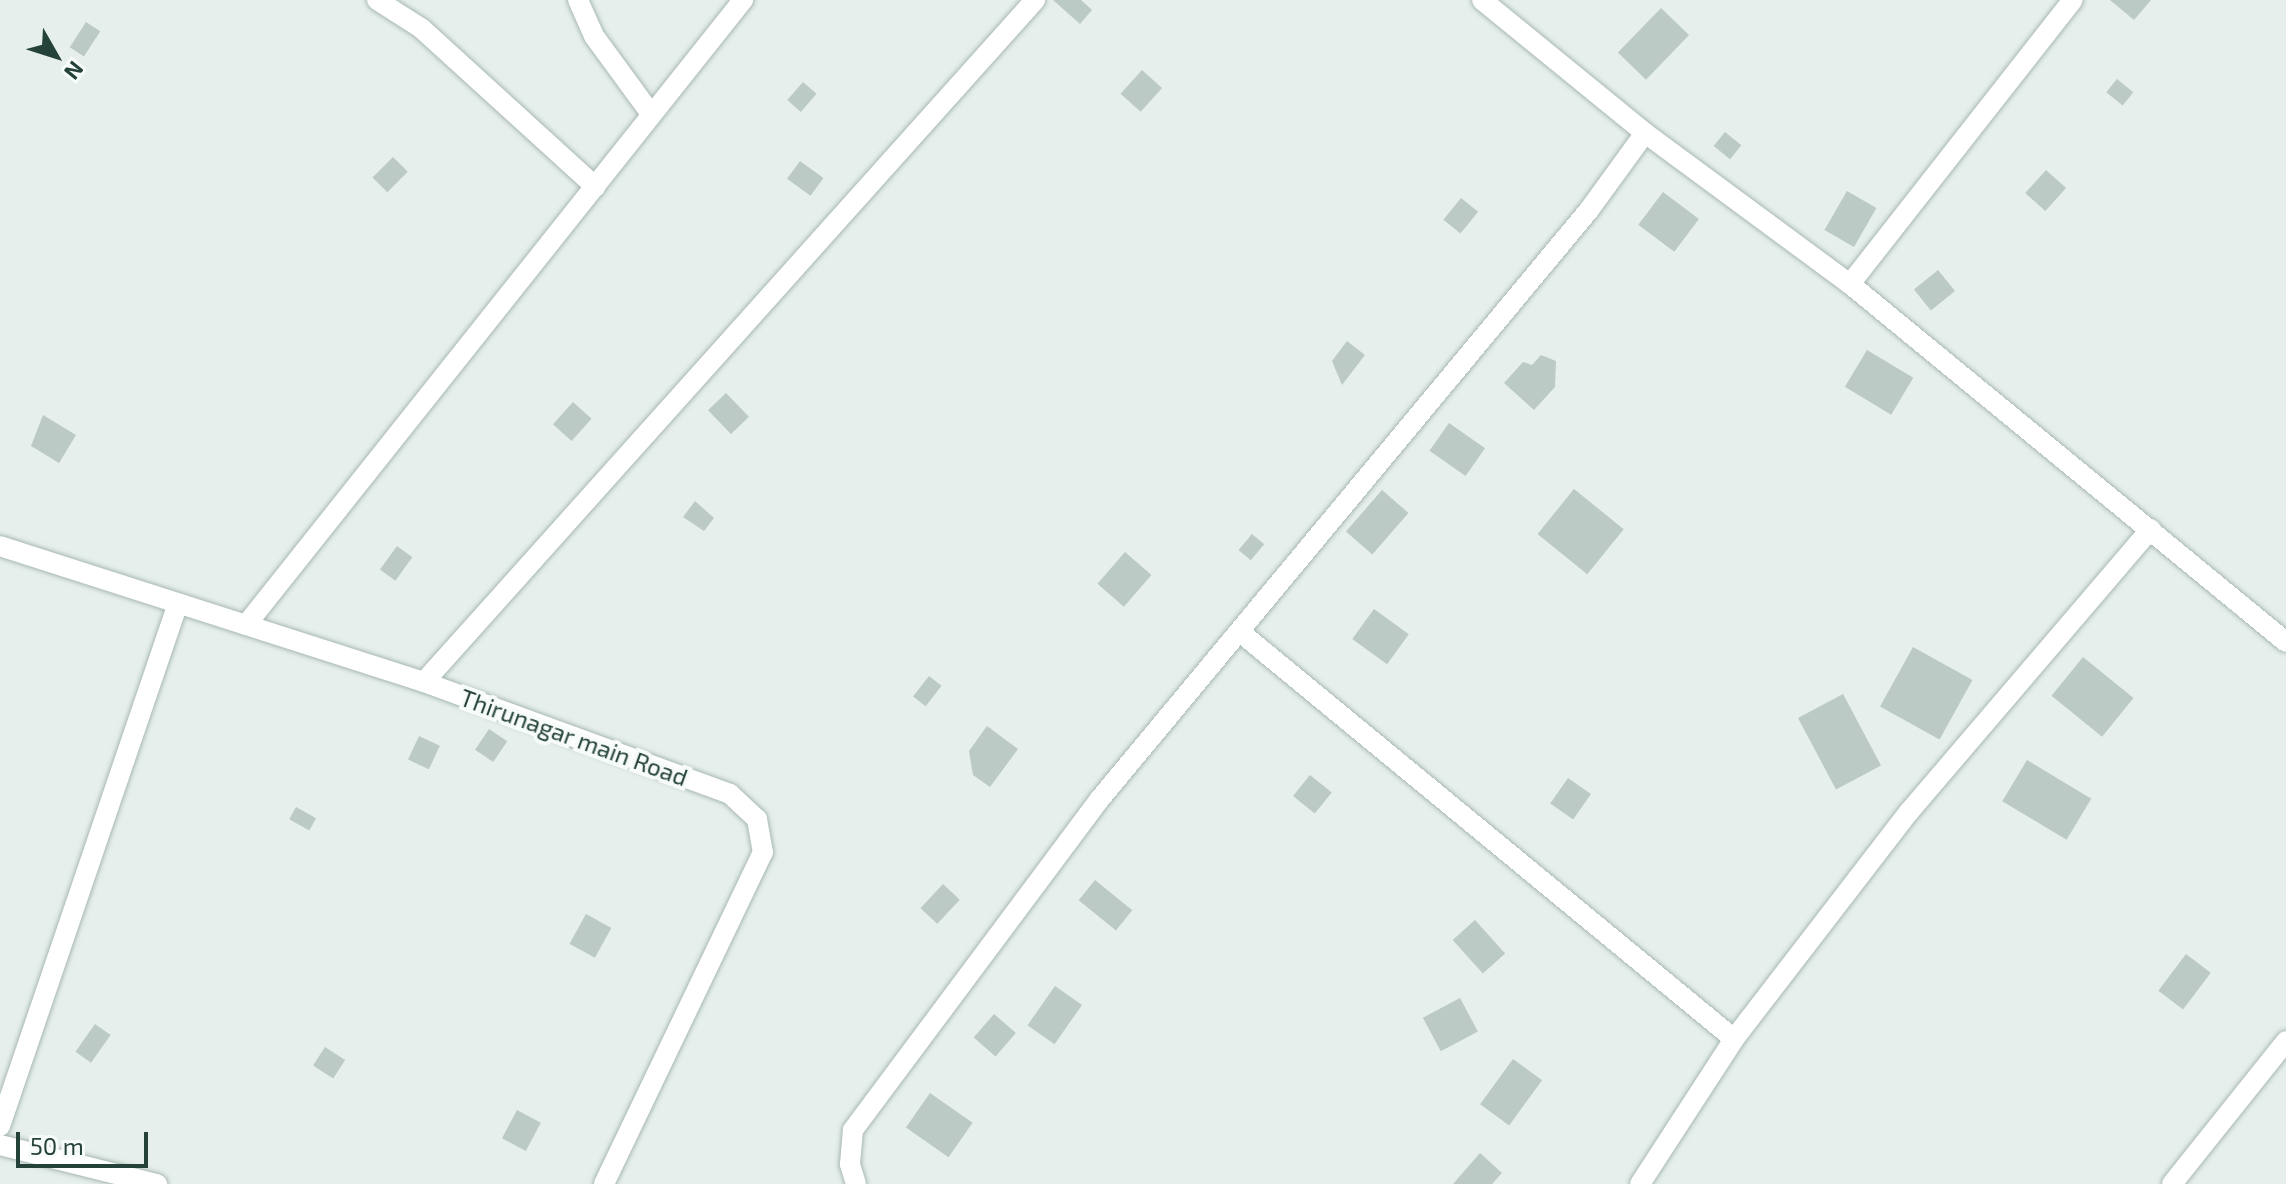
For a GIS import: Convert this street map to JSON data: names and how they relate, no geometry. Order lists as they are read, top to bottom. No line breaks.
{"streets":{"street":["Thirunagar main Road"]},"scale_bar":"50 m","north":"bottom right"}
